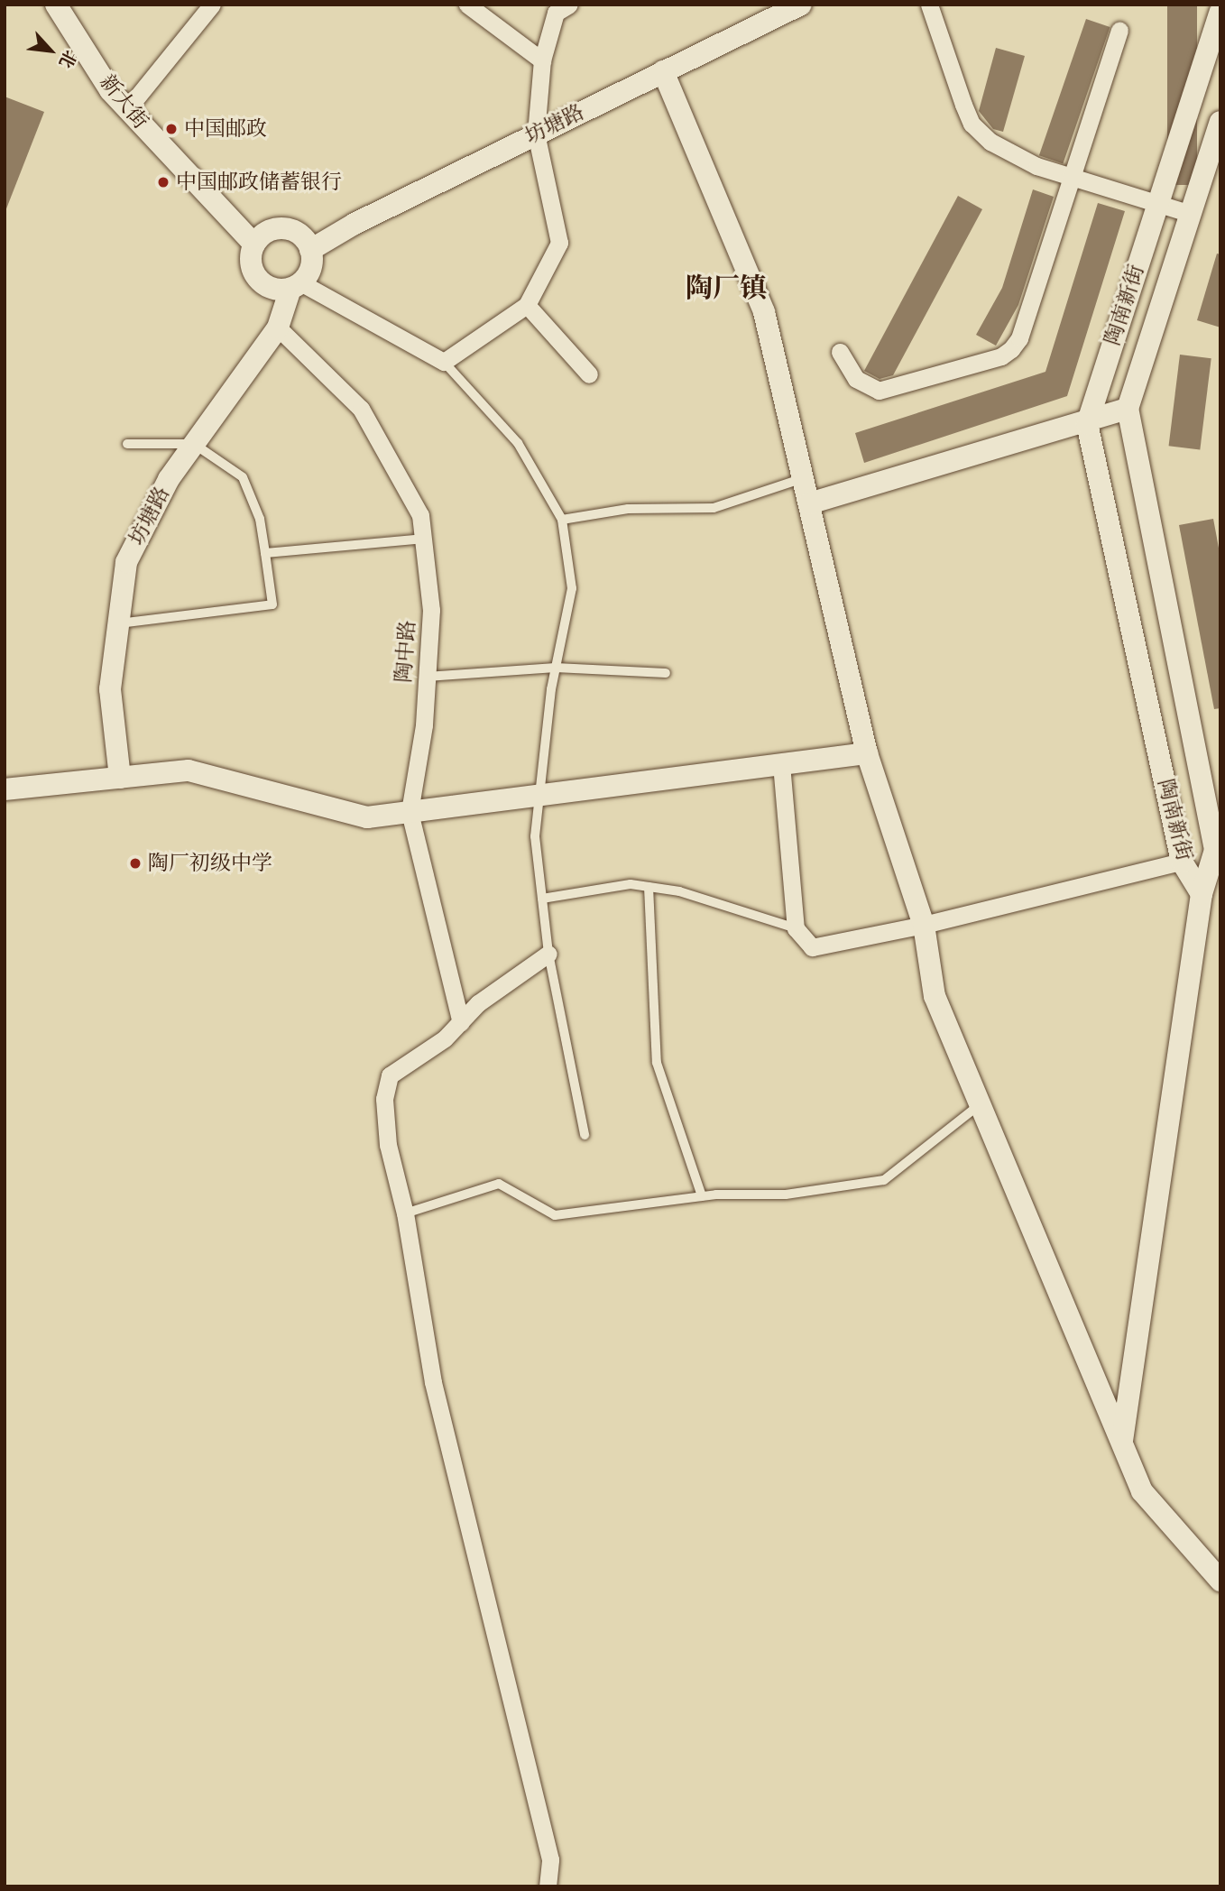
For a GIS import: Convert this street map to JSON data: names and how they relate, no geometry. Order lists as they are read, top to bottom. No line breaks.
{"streets":{"street":["新大街","坊塘路","陶南新街","陶中路"]},"crossings":[["新大街","坊塘路"],["坊塘路","陶中路"]],"districts":["陶厂镇"],"places":["中国邮政","中国邮政储蓄银行","陶厂初级中学"],"north":"bottom right"}
